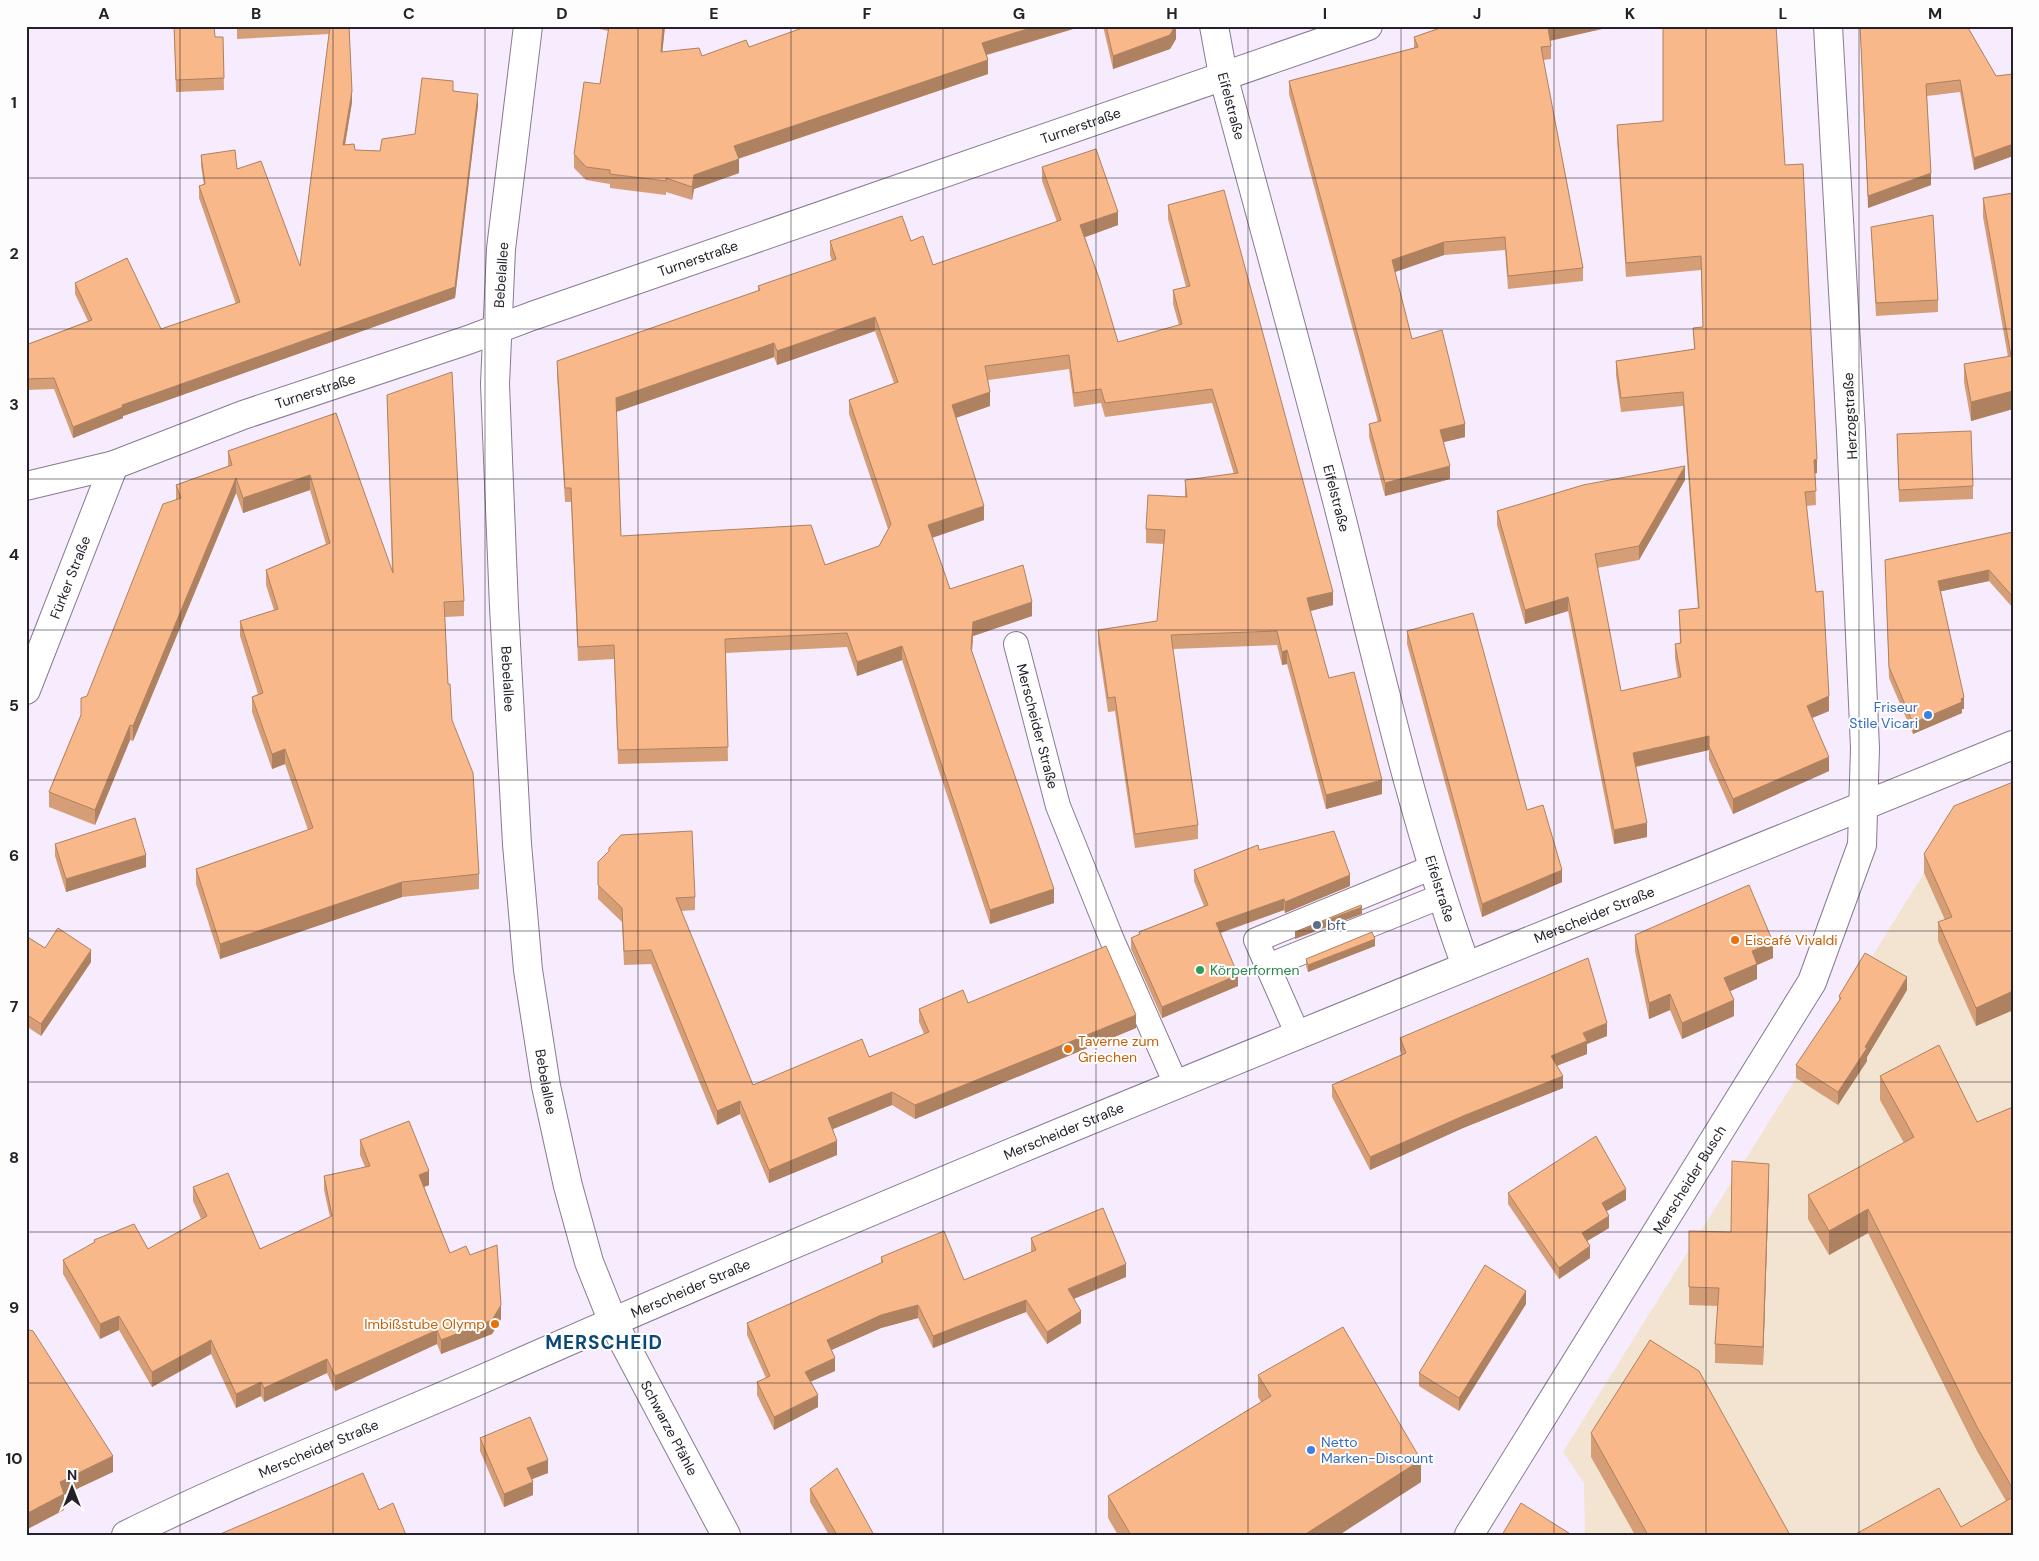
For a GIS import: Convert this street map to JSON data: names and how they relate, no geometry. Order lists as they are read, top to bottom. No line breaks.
{"streets":{"street":["Eifelstraße","Turnerstraße","Bebelallee","Herzogstraße","Fürker Straße","Merscheider Straße","Merscheider Busch","Schwarze Pfähle"]},"crossings":[["Eifelstraße","Turnerstraße"],["Eifelstraße","Merscheider Straße"],["Turnerstraße","Bebelallee"],["Turnerstraße","Fürker Straße"],["Bebelallee","Merscheider Straße"],["Bebelallee","Schwarze Pfähle"],["Herzogstraße","Merscheider Straße"],["Herzogstraße","Merscheider Busch"],["Merscheider Straße","Merscheider Busch"],["Merscheider Straße","Schwarze Pfähle"]],"districts":["MERSCHEID"],"places":["Friseur Stile Vicari","bft","Eiscafé Vivaldi","Körperformen","Taverne zum Griechen","Imbißstube Olymp","Netto Marken-Discount"],"north":"top","grid":{"columns":["A","B","C","D","E","F","G","H","I","J","K","L","M"],"rows":["1","2","3","4","5","6","7","8","9","10"]}}
